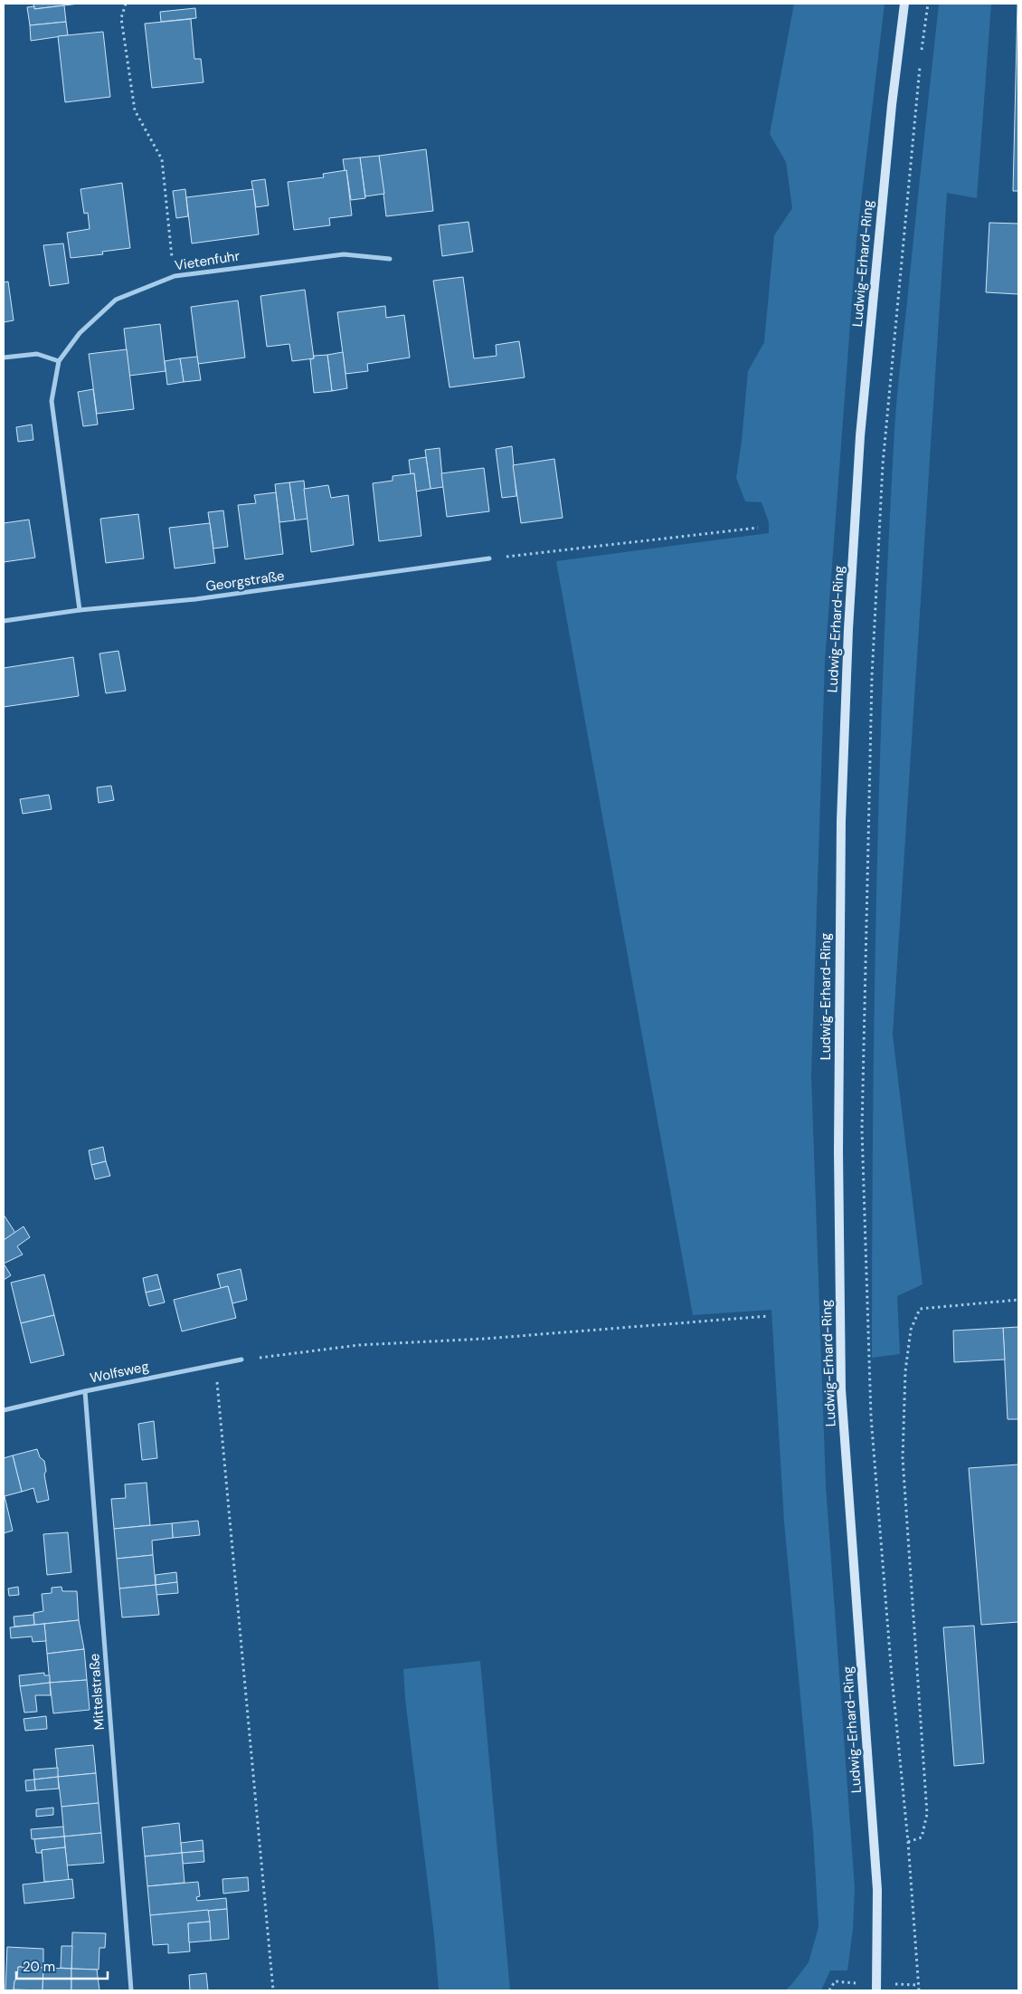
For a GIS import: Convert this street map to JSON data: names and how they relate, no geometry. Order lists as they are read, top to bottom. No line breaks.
{"streets":{"main road":["Ludwig-Erhard-Ring"],"street":["Vietenfuhr","Georgstraße","Wolfsweg","Mittelstraße"]},"crossings":[["Vietenfuhr","Georgstraße"],["Wolfsweg","Mittelstraße"]],"scale_bar":"20 m"}
